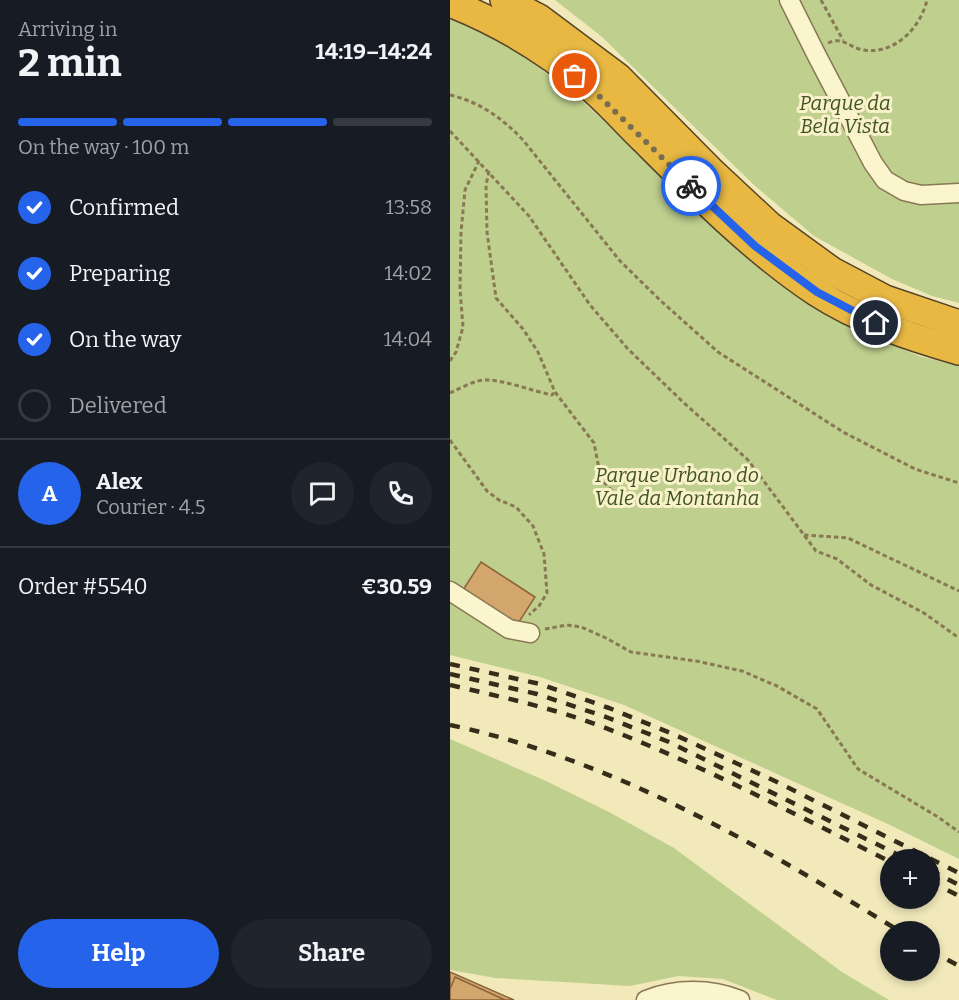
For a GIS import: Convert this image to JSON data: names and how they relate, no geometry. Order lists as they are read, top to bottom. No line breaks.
{"parks":["Parque da Bela Vista","Parque Urbano do Vale da Montanha"],"page":{"heading":["2 min","Arriving in","14:19–14:24"],"panel":["Alex","Courier · 4.5","Order #5540","€30.59"],"bar":"On the way · 100 m","list":[["Confirmed","13:58"],["Preparing","14:02"],["On the way","14:04"],"Delivered"],"round":"A","map_buttons":["+","−"],"buttons":["Help","Share"]}}
